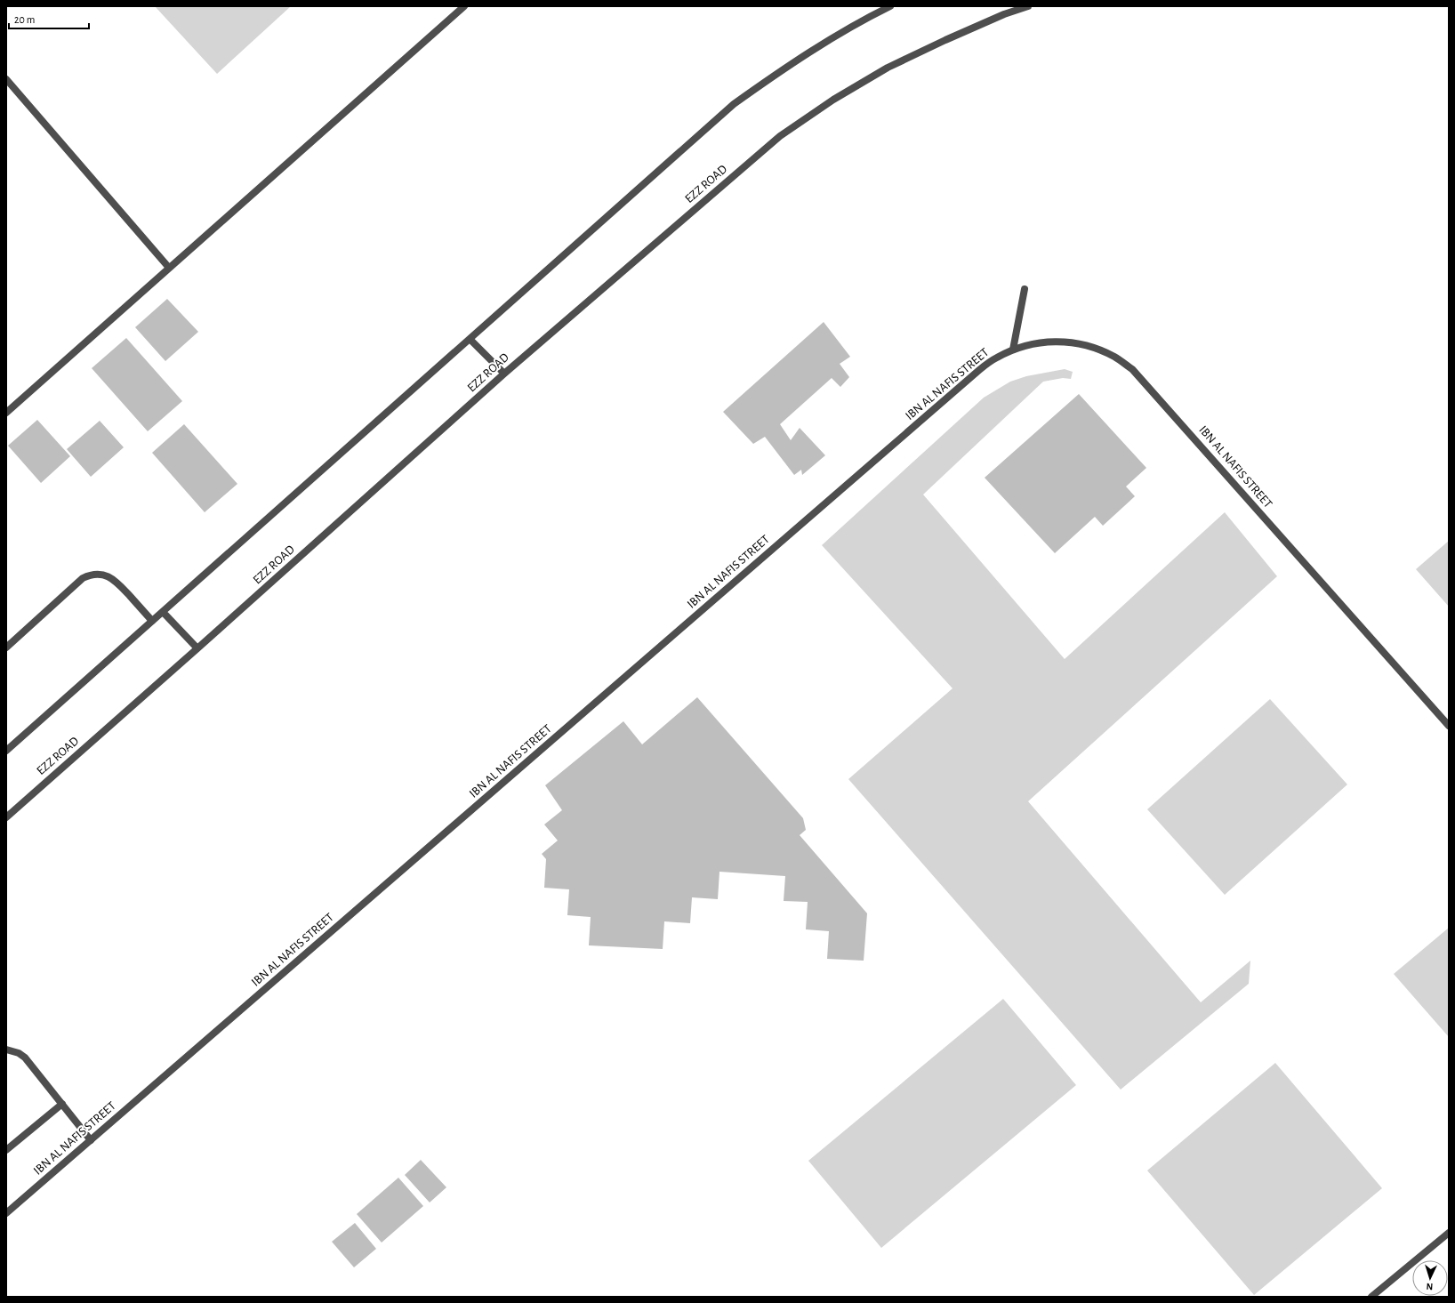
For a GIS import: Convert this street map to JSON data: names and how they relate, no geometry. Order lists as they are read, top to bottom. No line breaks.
{"streets":{"street":["EZZ ROAD","IBN AL NAFIS STREET"]},"scale_bar":"20 m","north":"bottom"}
